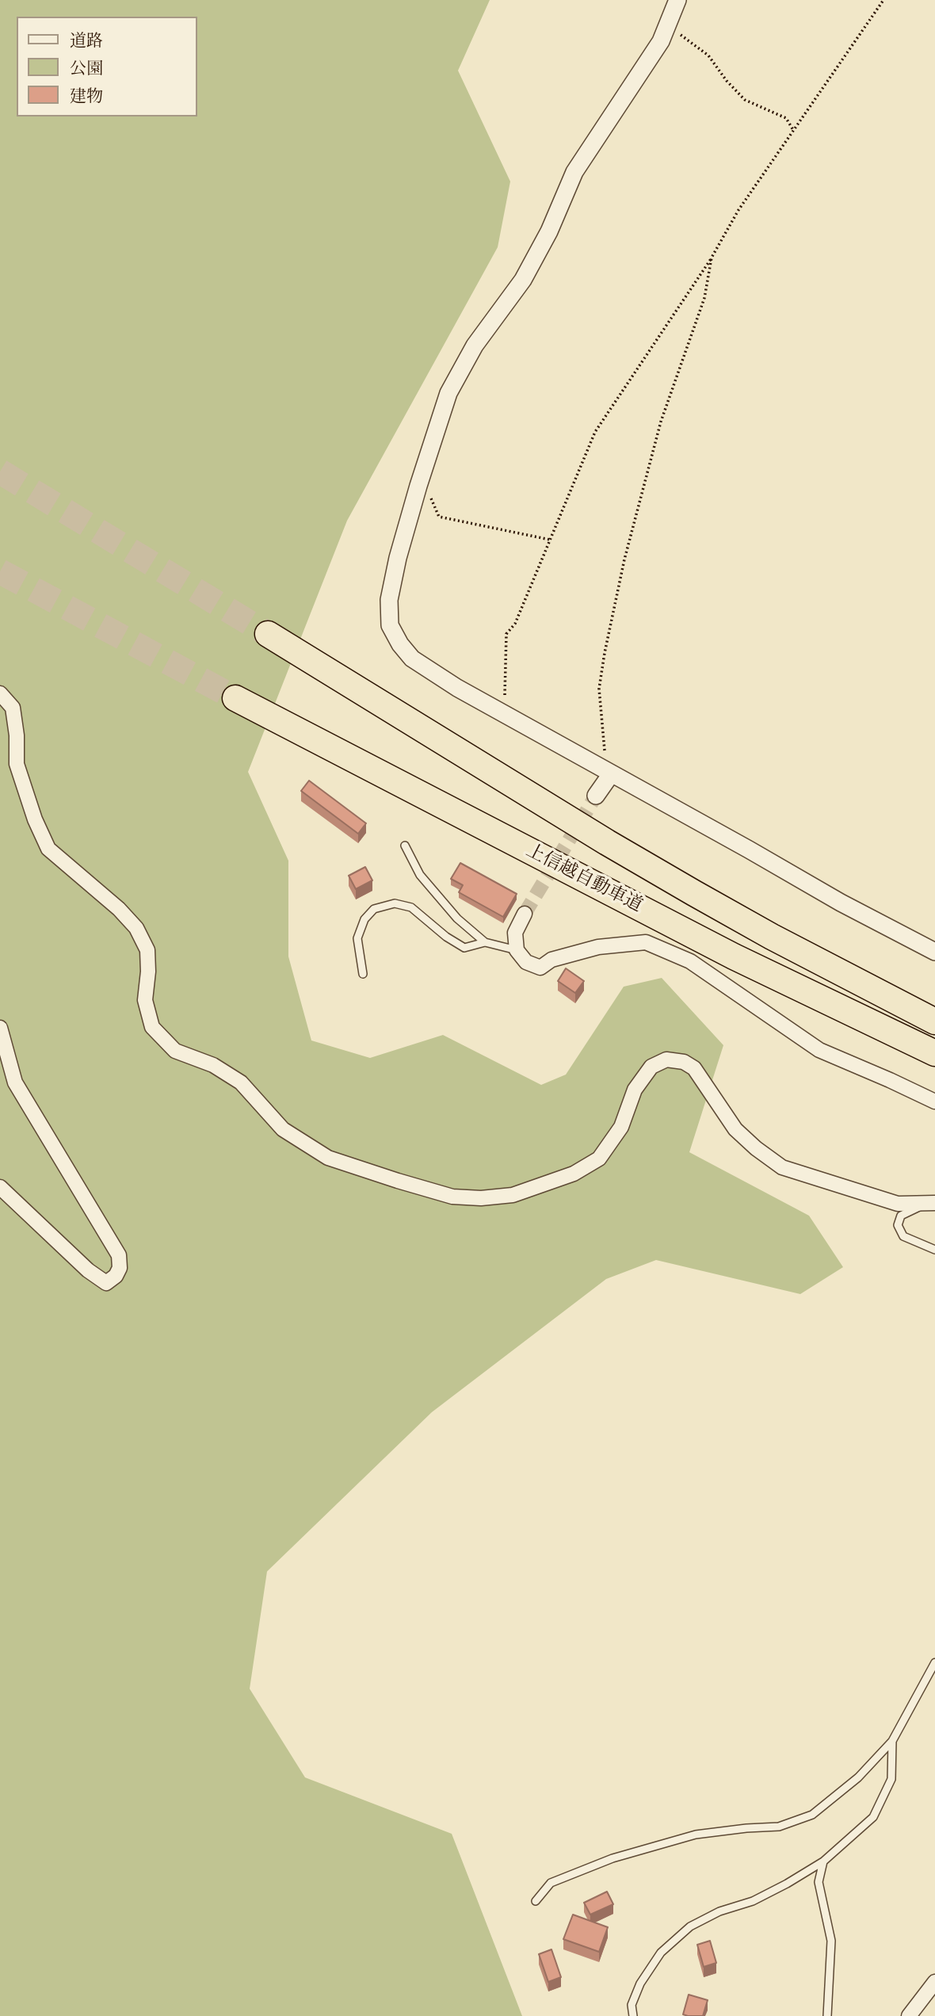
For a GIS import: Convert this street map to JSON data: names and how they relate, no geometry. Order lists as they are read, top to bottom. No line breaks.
{"streets":{"highway":["上信越自動車道"]},"legend":["道路","公園","建物"]}
